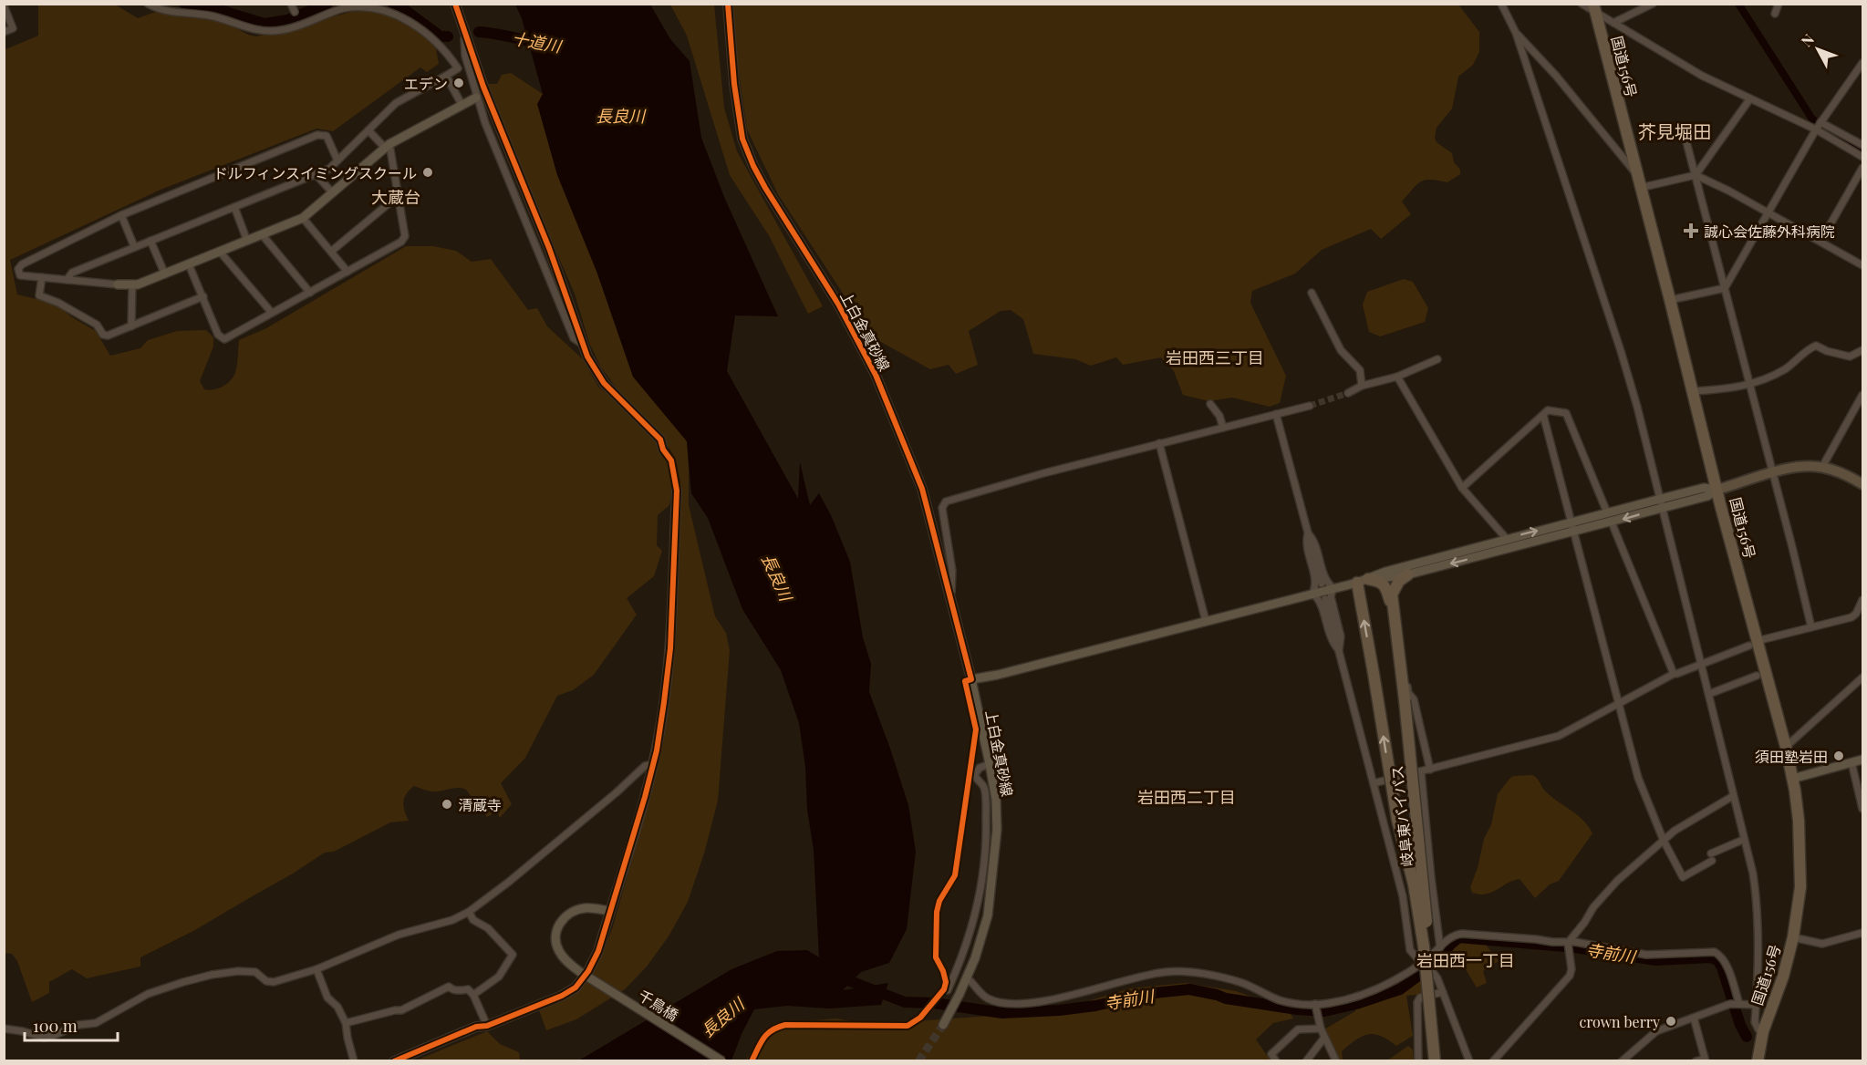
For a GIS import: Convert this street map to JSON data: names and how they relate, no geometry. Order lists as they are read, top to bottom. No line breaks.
{"streets":{"highway":["国道156号","岐阜東バイパス"],"street":["上白金真砂線","千鳥橋"]},"districts":["芥見堀田","大蔵台","岩田西三丁目","岩田西二丁目","岩田西一丁目"],"water":["十道川","長良川","寺前川"],"places":{"other":["エデン","ドルフィンスイミングスクール","須田塾岩田","清蔵寺","crown berry"],"health":["誠心会佐藤外科病院"]},"scale_bar":"100 m","north":"top left"}
